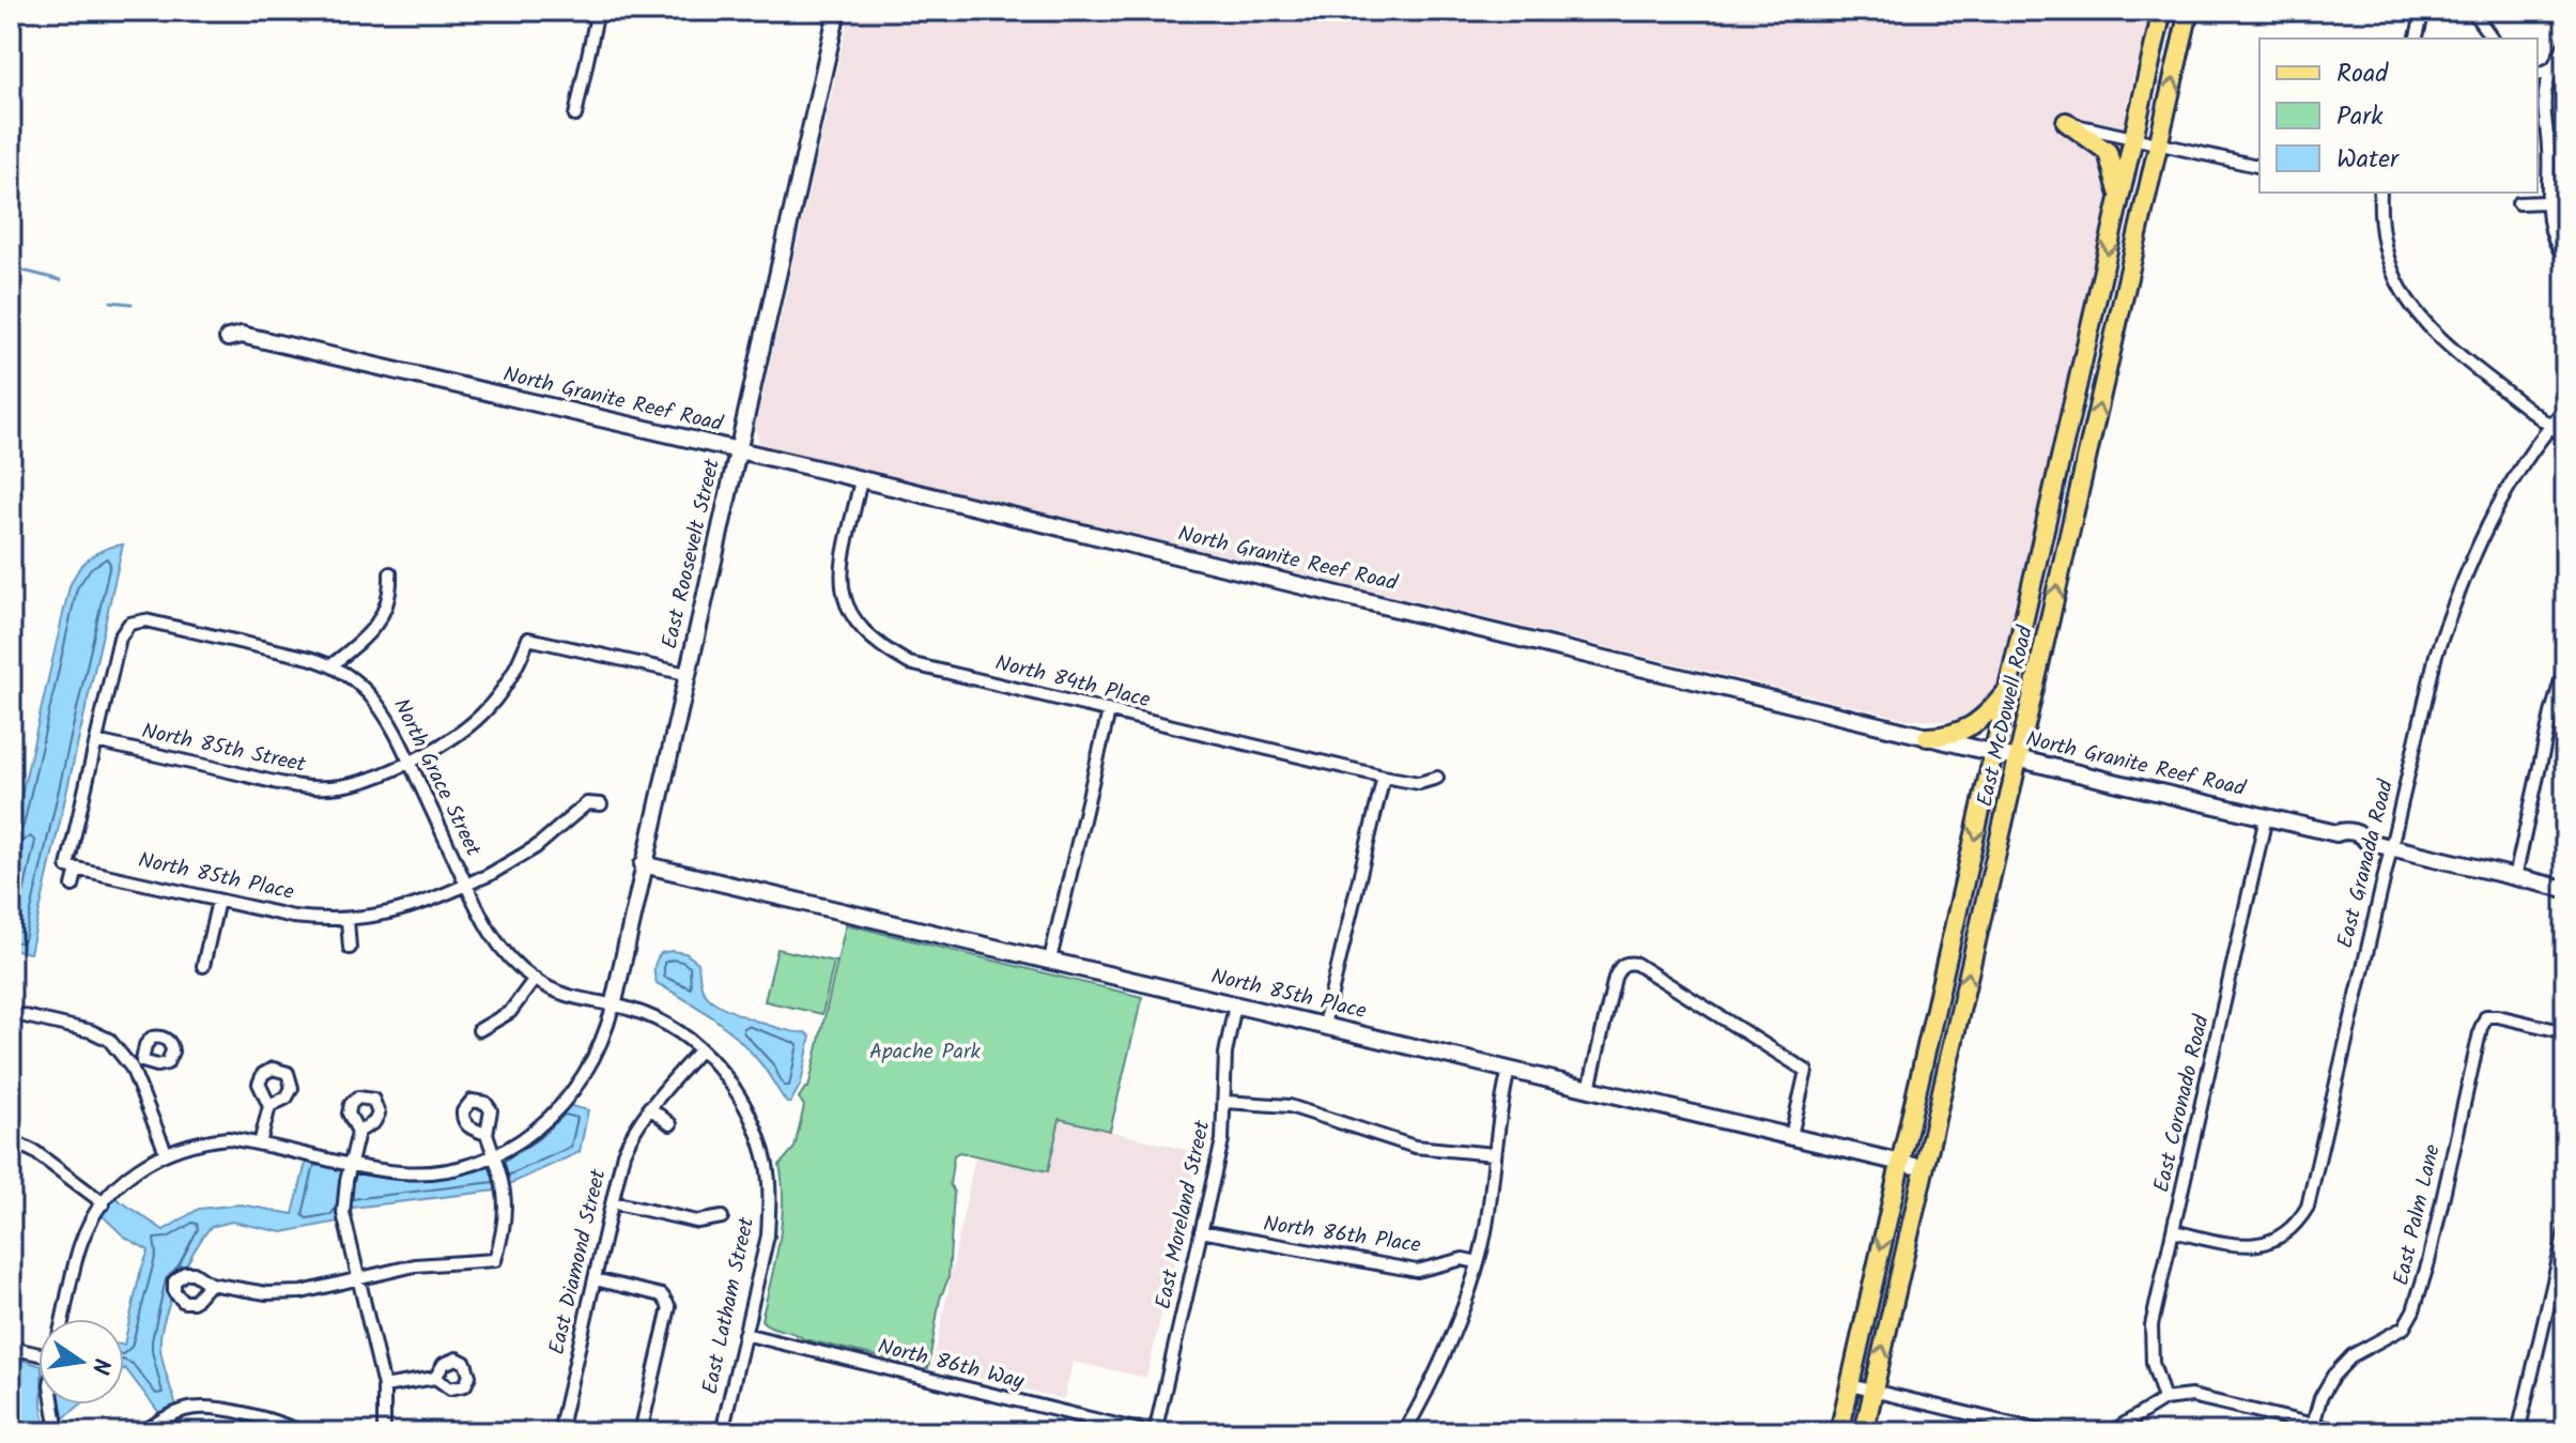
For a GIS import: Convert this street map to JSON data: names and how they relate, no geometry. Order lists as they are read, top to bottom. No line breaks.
{"streets":{"main road":["East McDowell Road"],"street":["North Granite Reef Road","East Roosevelt Street","North 84th Place","North 85th Street","North Grace Street","East Granada Road","North 85th Place","East Coronado Road","East Moreland Street","East Palm Lane","North 86th Place","East Diamond Street","East Latham Street","North 86th Way"]},"crossings":[["North Granite Reef Road","East Roosevelt Street"],["North Granite Reef Road","North 84th Place"],["North Granite Reef Road","East McDowell Road"],["North Granite Reef Road","East Granada Road"],["North Granite Reef Road","East Coronado Road"],["East Roosevelt Street","North 85th Street"],["East Roosevelt Street","North Grace Street"],["East Roosevelt Street","North 85th Place"],["East Roosevelt Street","East Latham Street"],["East McDowell Road","North 85th Place"],["North 85th Street","North Grace Street"],["North Grace Street","North 85th Place"],["North Grace Street","East Latham Street"],["East Granada Road","East Coronado Road"],["North 85th Place","East Moreland Street"],["East Moreland Street","North 86th Place"],["East Diamond Street","East Latham Street"],["East Latham Street","North 86th Way"]],"parks":["Apache Park"],"legend":["Road","Park","Water"],"north":"right"}
